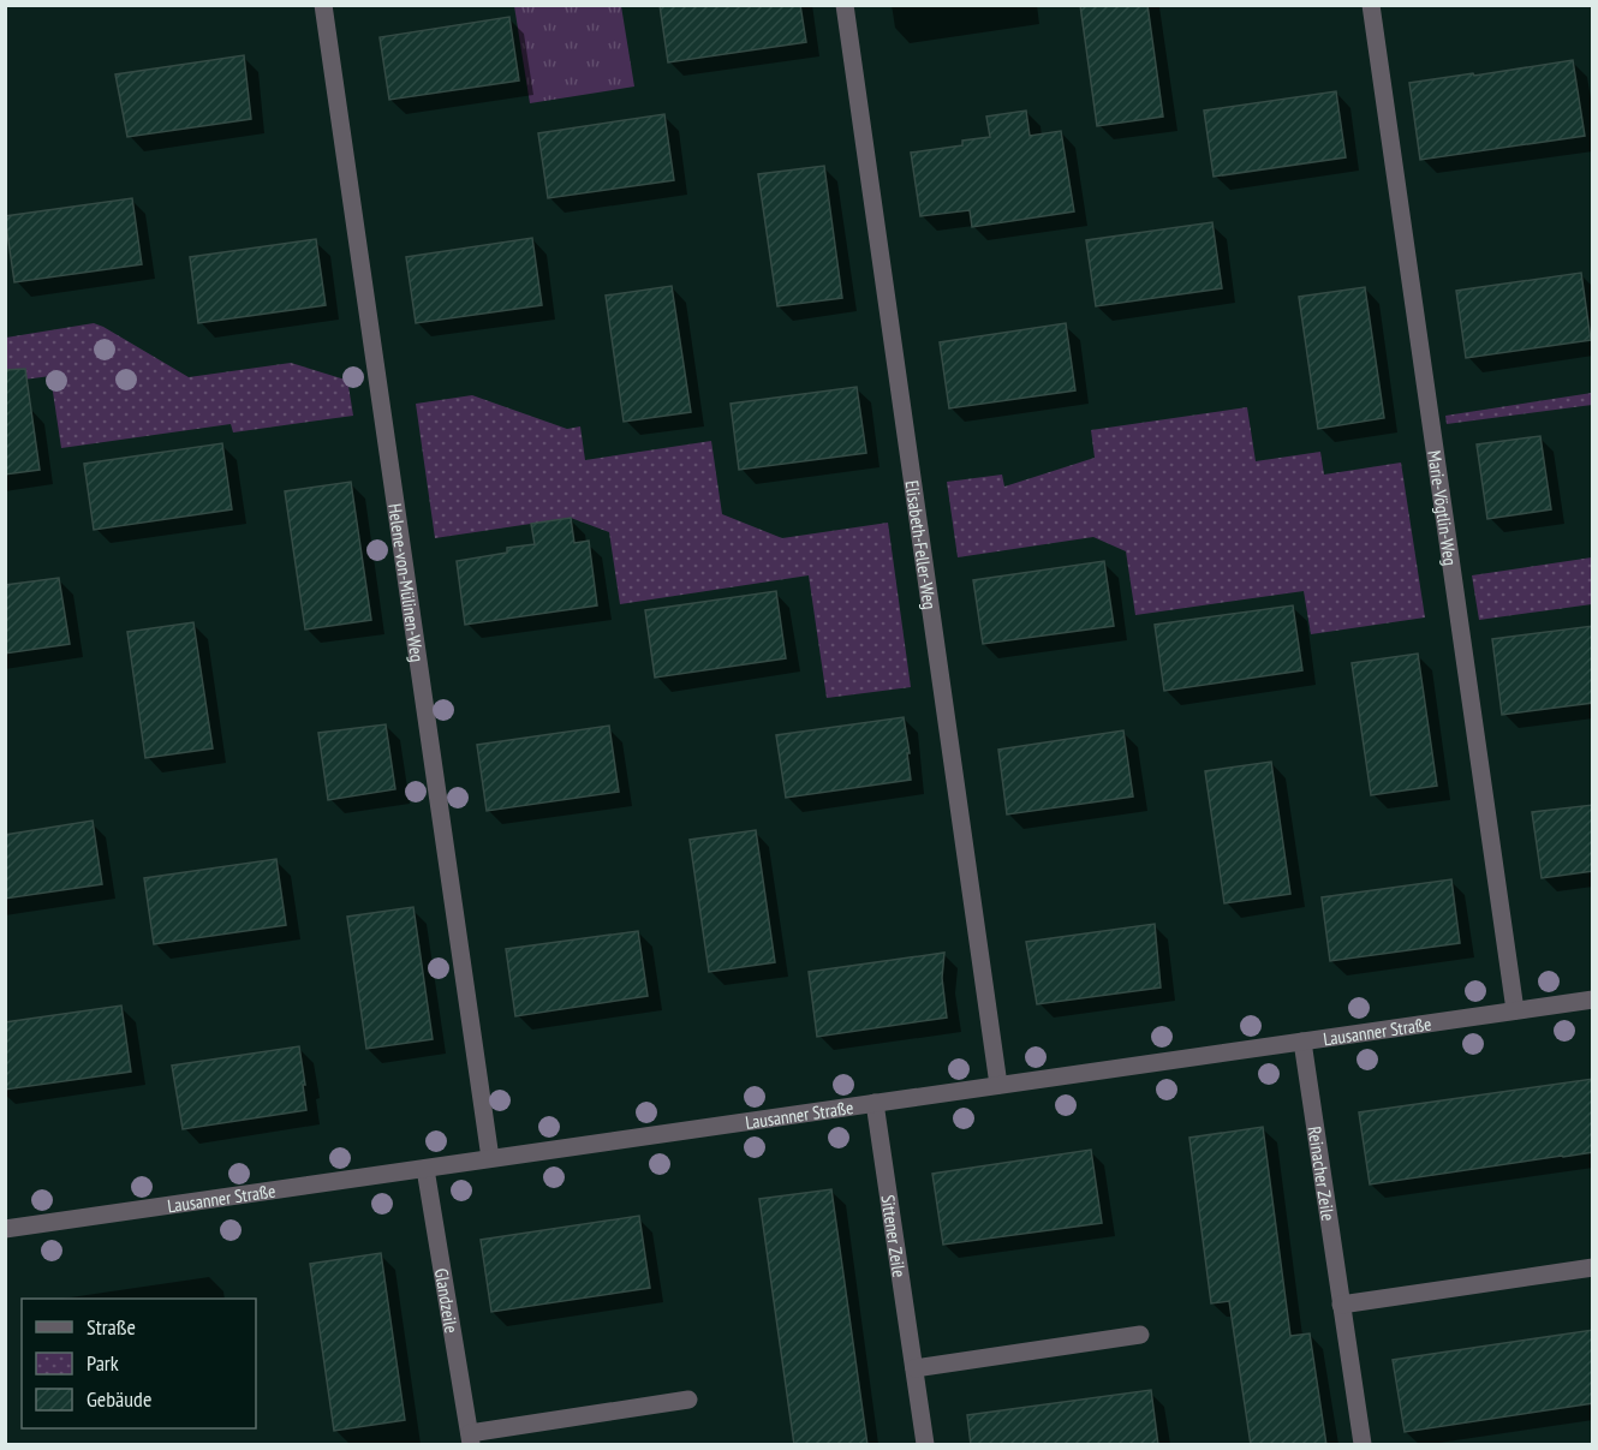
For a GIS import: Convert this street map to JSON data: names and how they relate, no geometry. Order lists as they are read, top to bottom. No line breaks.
{"streets":{"street":["Marie-Vögtlin-Weg","Elisabeth-Feller-Weg","Helene-von-Mülinen-Weg","Lausanner Straße","Reinacher Zeile","Sittener Zeile","Glandzeile"]},"crossings":[["Marie-Vögtlin-Weg","Lausanner Straße"],["Elisabeth-Feller-Weg","Lausanner Straße"],["Helene-von-Mülinen-Weg","Lausanner Straße"],["Lausanner Straße","Reinacher Zeile"],["Lausanner Straße","Sittener Zeile"],["Lausanner Straße","Glandzeile"]],"legend":["Straße","Park","Gebäude"]}
